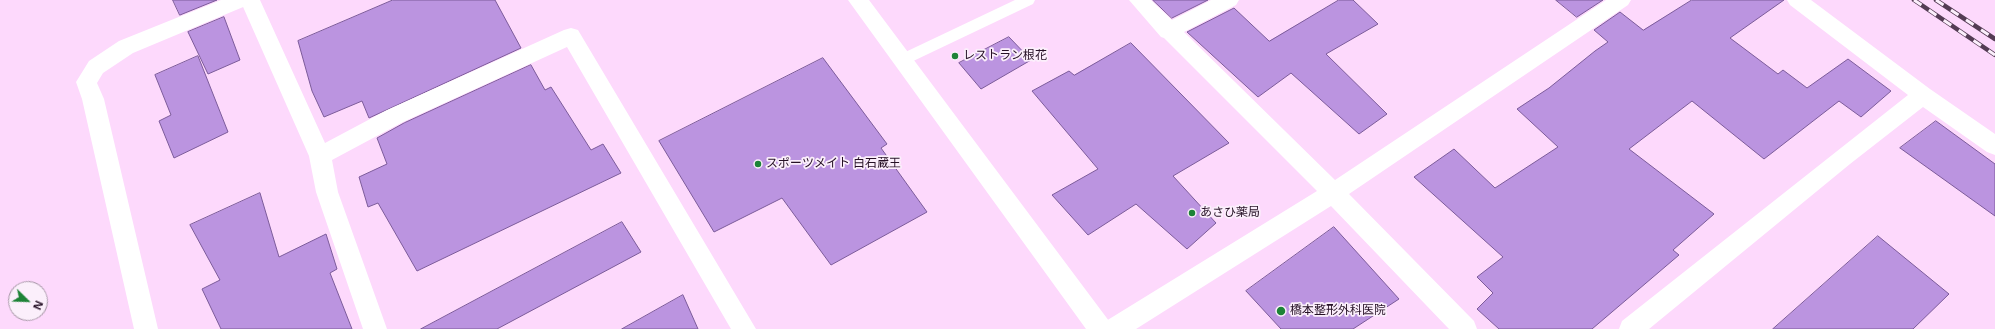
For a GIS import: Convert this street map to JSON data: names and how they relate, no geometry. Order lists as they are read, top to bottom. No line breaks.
{"places":["レストラン根花","スポーツメイト 白石蔵王","あさひ薬局","橋本整形外科医院"],"north":"bottom right"}
